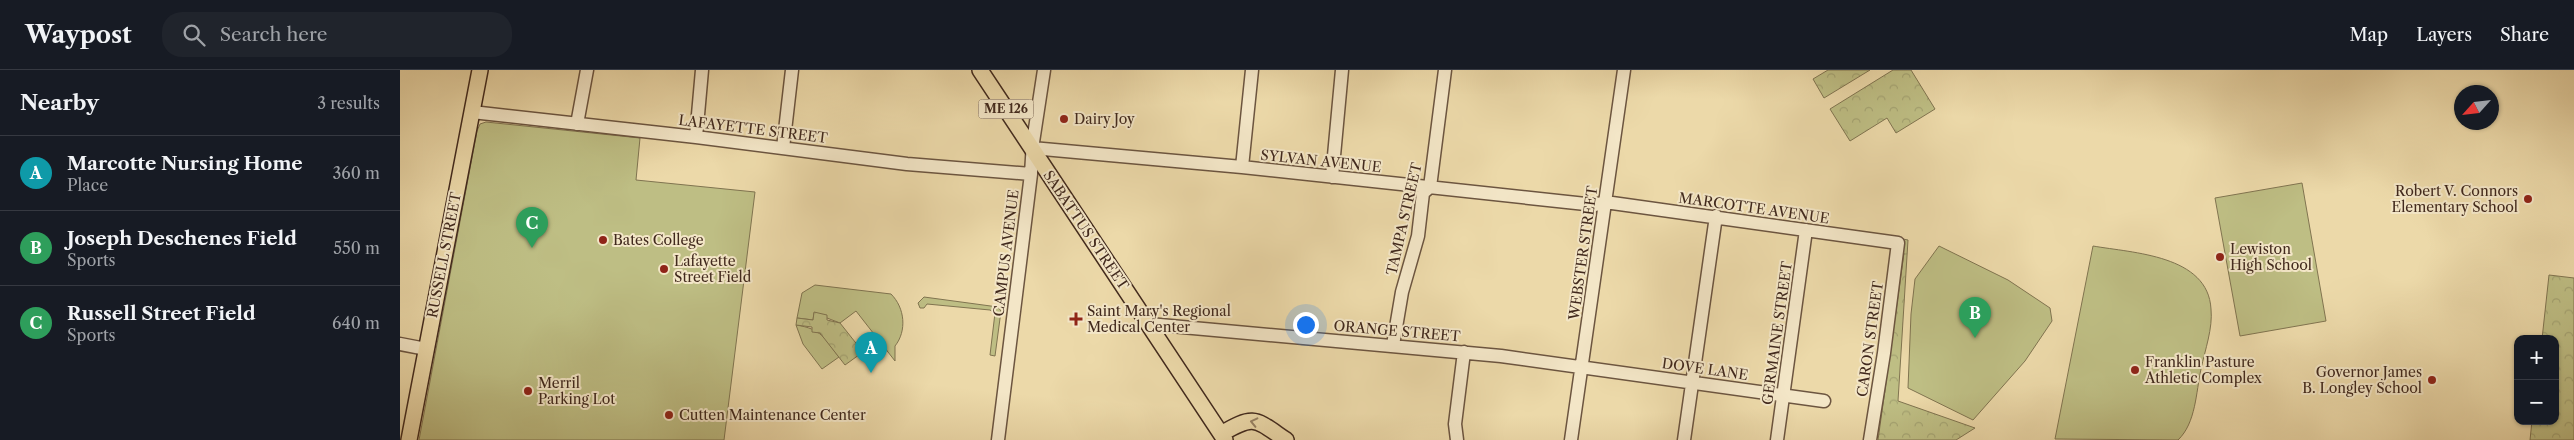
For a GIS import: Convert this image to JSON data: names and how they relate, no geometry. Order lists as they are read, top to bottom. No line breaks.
{"streets":{"main road":["ME 126","SABATTUS STREET","RUSSELL STREET"],"street":["LAFAYETTE STREET","SYLVAN AVENUE","MARCOTTE AVENUE","TAMPA STREET","CAMPUS AVENUE","WEBSTER STREET","ORANGE STREET","GERMAINE STREET","CARON STREET","DOVE LANE"]},"crossings":[["LAFAYETTE STREET","CAMPUS AVENUE"],["LAFAYETTE STREET","RUSSELL STREET"],["SYLVAN AVENUE","MARCOTTE AVENUE"],["SYLVAN AVENUE","TAMPA STREET"],["SYLVAN AVENUE","SABATTUS STREET"],["SYLVAN AVENUE","CAMPUS AVENUE"],["SYLVAN AVENUE","WEBSTER STREET"],["MARCOTTE AVENUE","WEBSTER STREET"],["MARCOTTE AVENUE","GERMAINE STREET"],["MARCOTTE AVENUE","CARON STREET"],["TAMPA STREET","ORANGE STREET"],["SABATTUS STREET","CAMPUS AVENUE"],["SABATTUS STREET","ORANGE STREET"],["WEBSTER STREET","ORANGE STREET"],["WEBSTER STREET","DOVE LANE"],["ORANGE STREET","DOVE LANE"],["GERMAINE STREET","DOVE LANE"]],"places":{"other":["Dairy Joy","Robert V. Connors Elementary School","Bates College","Lewiston High School","Lafayette Street Field","Franklin Pasture Athletic Complex","Governor James B. Longley School","Merril Parking Lot","Cutten Maintenance Center"],"health":["Saint Mary's Regional Medical Center"]},"north":"bottom left","page":{"header":"Waypost","search":"Search here","nav":["Map","Layers","Share"],"heading":["Nearby","3 results"],"list":[{"mark":"A","name":"Marcotte Nursing Home","note":"Place","value":"360 m"},{"mark":"B","name":"Joseph Deschenes Field","note":"Sports","value":"550 m"},{"mark":"C","name":"Russell Street Field","note":"Sports","value":"640 m"}],"pins":["C","B","A"],"map_buttons":["+","−"]}}
